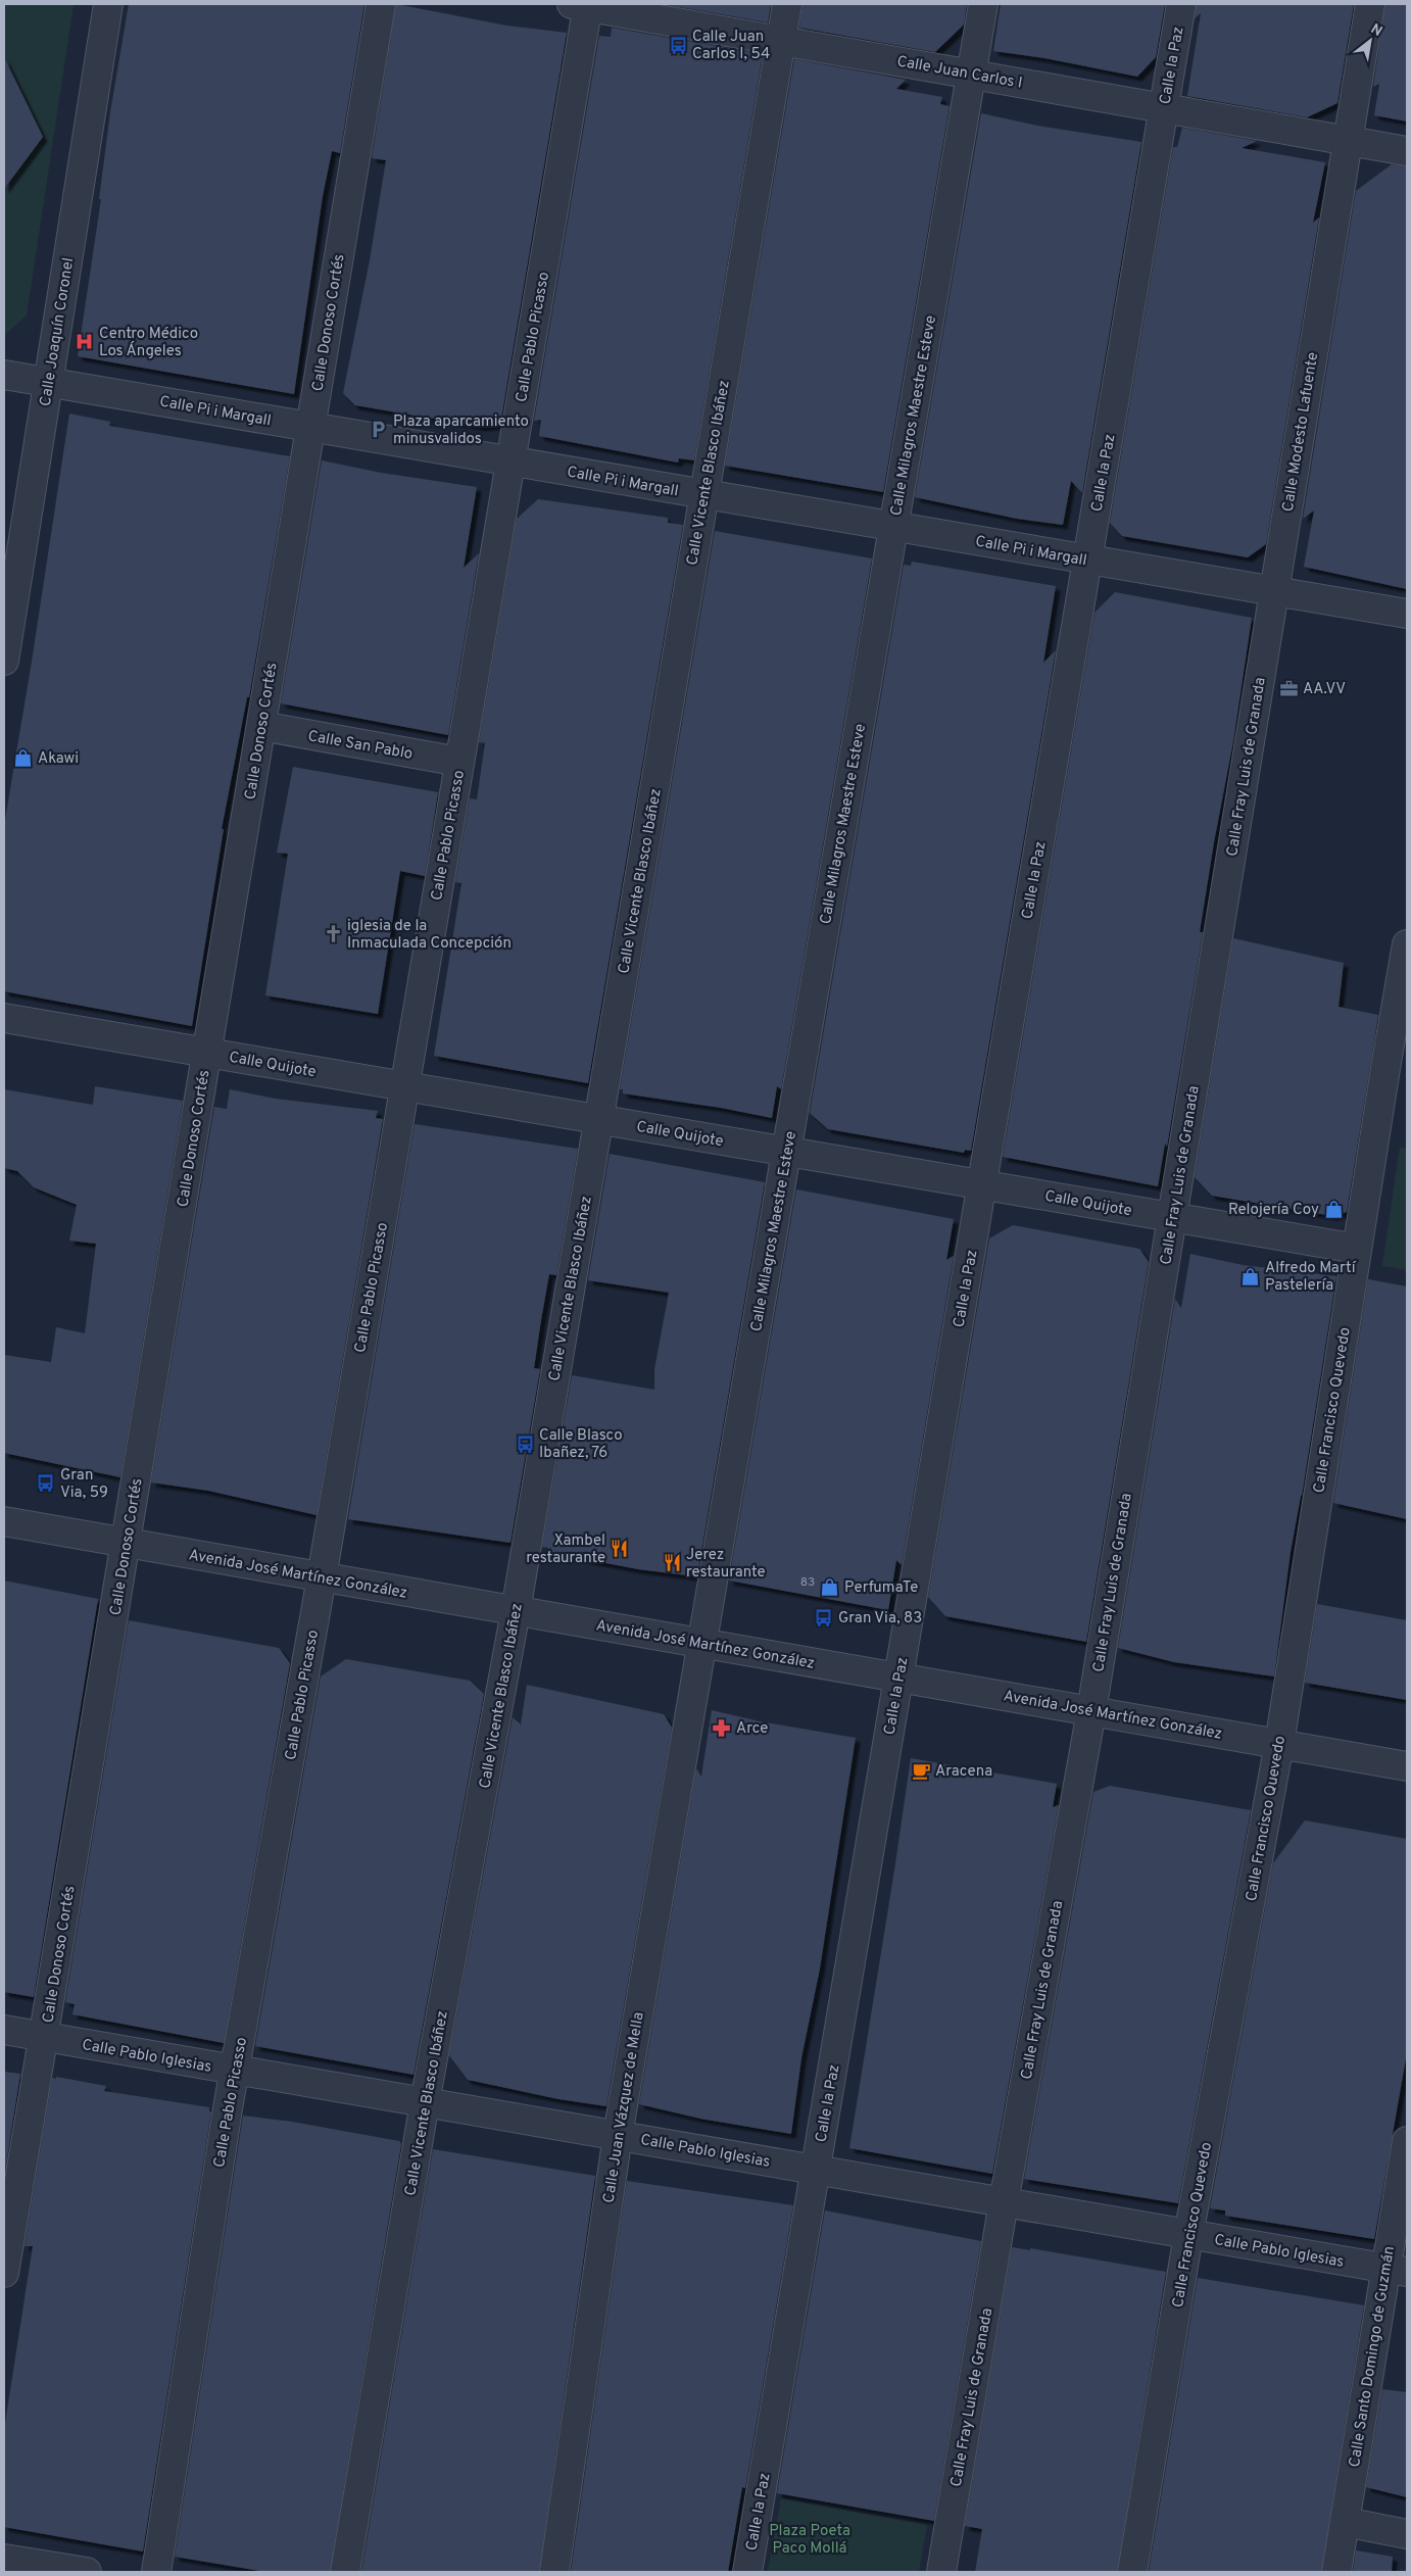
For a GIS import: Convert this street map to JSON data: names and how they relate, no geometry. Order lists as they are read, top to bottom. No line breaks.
{"streets":{"street":["Calle la Paz","Calle Juan Carlos I","Calle Donoso Cortés","Calle Joaquín Coronel","Calle Pablo Picasso","Calle Pi i Margall","Calle Milagros Maestre Esteve","Calle Modesto Lafuente","Calle Vicente Blasco Ibáñez","Calle San Pablo","Calle Fray Luis de Granada","Calle Quijote","Calle Francisco Quevedo","Avenida José Martínez González","Calle Pablo Iglesias","Calle Juan Vázquez de Mella","Calle Santo Domingo de Guzmán"]},"crossings":[["Calle la Paz","Calle Juan Carlos I"],["Calle la Paz","Calle Pi i Margall"],["Calle la Paz","Calle Quijote"],["Calle la Paz","Avenida José Martínez González"],["Calle la Paz","Calle Pablo Iglesias"],["Calle Juan Carlos I","Calle Pablo Picasso"],["Calle Juan Carlos I","Calle Milagros Maestre Esteve"],["Calle Juan Carlos I","Calle Modesto Lafuente"],["Calle Juan Carlos I","Calle Vicente Blasco Ibáñez"],["Calle Donoso Cortés","Calle Pi i Margall"],["Calle Donoso Cortés","Calle San Pablo"],["Calle Donoso Cortés","Calle Quijote"],["Calle Donoso Cortés","Avenida José Martínez González"],["Calle Donoso Cortés","Calle Pablo Iglesias"],["Calle Joaquín Coronel","Calle Pi i Margall"],["Calle Pablo Picasso","Calle Pi i Margall"],["Calle Pablo Picasso","Calle San Pablo"],["Calle Pablo Picasso","Calle Quijote"],["Calle Pablo Picasso","Avenida José Martínez González"],["Calle Pablo Picasso","Calle Pablo Iglesias"],["Calle Pi i Margall","Calle Milagros Maestre Esteve"],["Calle Pi i Margall","Calle Modesto Lafuente"],["Calle Pi i Margall","Calle Vicente Blasco Ibáñez"],["Calle Pi i Margall","Calle Fray Luis de Granada"],["Calle Milagros Maestre Esteve","Calle Quijote"],["Calle Milagros Maestre Esteve","Avenida José Martínez González"],["Calle Milagros Maestre Esteve","Calle Juan Vázquez de Mella"],["Calle Modesto Lafuente","Calle Fray Luis de Granada"],["Calle Vicente Blasco Ibáñez","Calle Quijote"],["Calle Vicente Blasco Ibáñez","Avenida José Martínez González"],["Calle Vicente Blasco Ibáñez","Calle Pablo Iglesias"],["Calle Fray Luis de Granada","Calle Quijote"],["Calle Fray Luis de Granada","Avenida José Martínez González"],["Calle Fray Luis de Granada","Calle Pablo Iglesias"],["Calle Quijote","Calle Francisco Quevedo"],["Calle Francisco Quevedo","Avenida José Martínez González"],["Calle Francisco Quevedo","Calle Pablo Iglesias"],["Avenida José Martínez González","Calle Juan Vázquez de Mella"],["Calle Pablo Iglesias","Calle Juan Vázquez de Mella"],["Calle Pablo Iglesias","Calle Santo Domingo de Guzmán"]],"parks":["Plaza Poeta Paco Mollá"],"places":{"bus stop":["Calle Juan Carlos I, 54","Calle Blasco Ibañez, 76","Gran Via, 59","Gran Via, 83"],"hospital":["Centro Médico Los Ángeles"],"parking":["Plaza aparcamiento minusvalidos"],"office":["AA.VV"],"shop":["Akawi","Relojería Coy","Alfredo Martí Pastelería","PerfumaTe"],"church":["iglesia de la Inmaculada Concepción"],"restaurant":["Xambel restaurante","Jerez restaurante"],"pharmacy":["Arce"],"cafe":["Aracena"]},"house_numbers":["83"],"north":"top right"}
